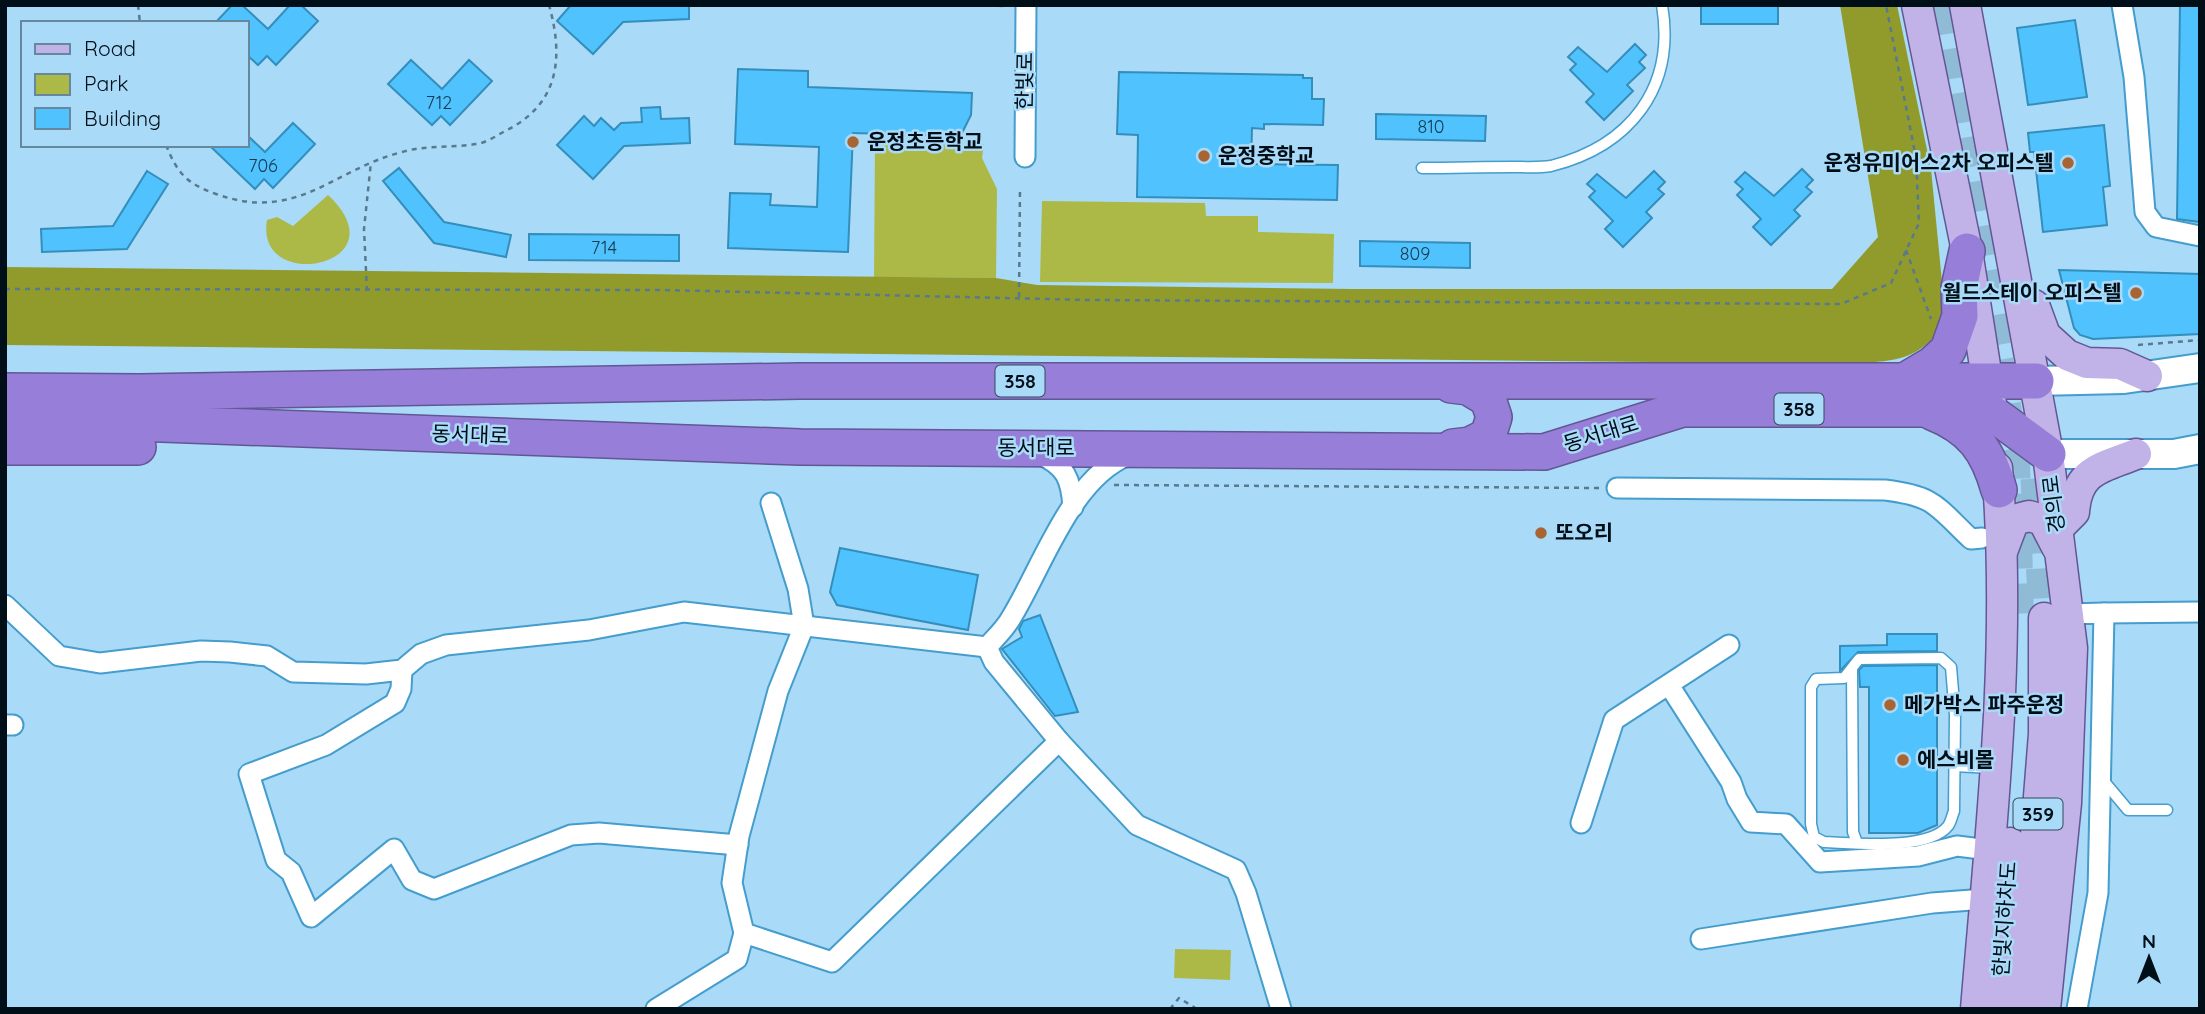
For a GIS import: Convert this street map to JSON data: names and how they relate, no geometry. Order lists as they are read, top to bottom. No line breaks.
{"streets":{"highway":["358","동서대로"],"main road":["경의로","359","한빛지하차도"],"street":["한빛로"]},"crossings":[["동서대로","경의로"],["경의로","한빛지하차도"]],"places":["운정초등학교","운정중학교","운정유미어스2차 오피스텔","월드스테이 오피스텔","또오리","메가박스 파주운정","에스비몰"],"house_numbers":["712","810","706","714","809"],"legend":["Road","Park","Building"],"north":"top"}
